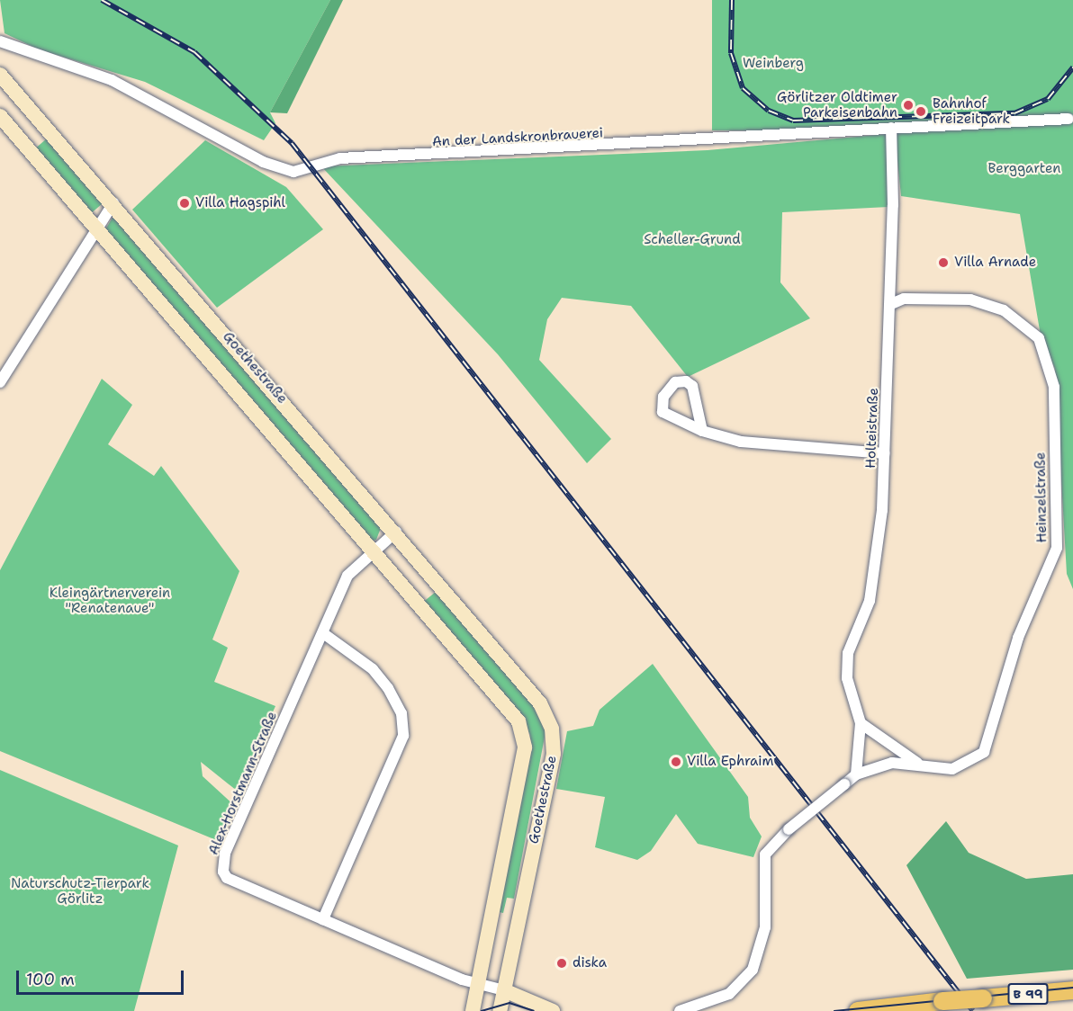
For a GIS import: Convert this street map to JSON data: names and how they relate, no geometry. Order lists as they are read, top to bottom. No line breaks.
{"streets":{"main road":["B 99"],"street":["An der Landskronbrauerei","Goethestraße","Holteistraße","Heinzelstraße","Alex-Horstmann-Straße"]},"crossings":[["An der Landskronbrauerei","Holteistraße"],["Goethestraße","Alex-Horstmann-Straße"],["Holteistraße","Heinzelstraße"]],"parks":["Weinberg","Berggarten","Scheller-Grund","Kleingärtnerverein \"Renatenaue\"","Naturschutz-Tierpark Görlitz"],"places":["Görlitzer Oldtimer Parkeisenbahn","Bahnhof Freizeitpark","Villa Hagspihl","Villa Arnade","Villa Ephraim","diska"],"scale_bar":"100 m"}
